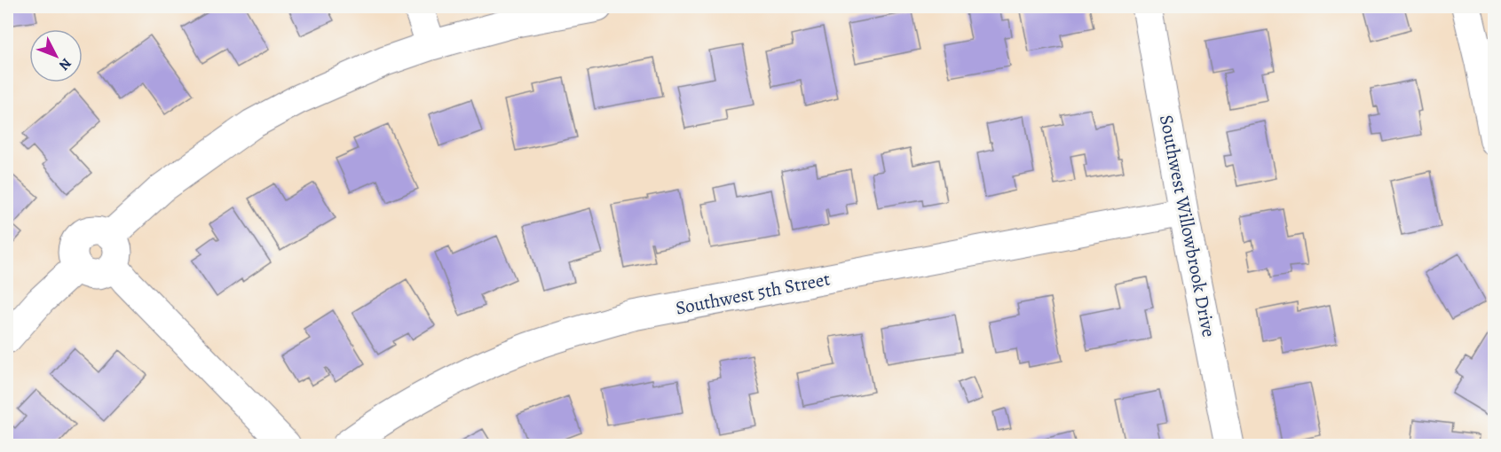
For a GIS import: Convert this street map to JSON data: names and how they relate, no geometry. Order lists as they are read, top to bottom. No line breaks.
{"streets":{"street":["Southwest Willowbrook Drive","Southwest 5th Street"]},"crossings":[["Southwest Willowbrook Drive","Southwest 5th Street"]],"north":"bottom right"}
